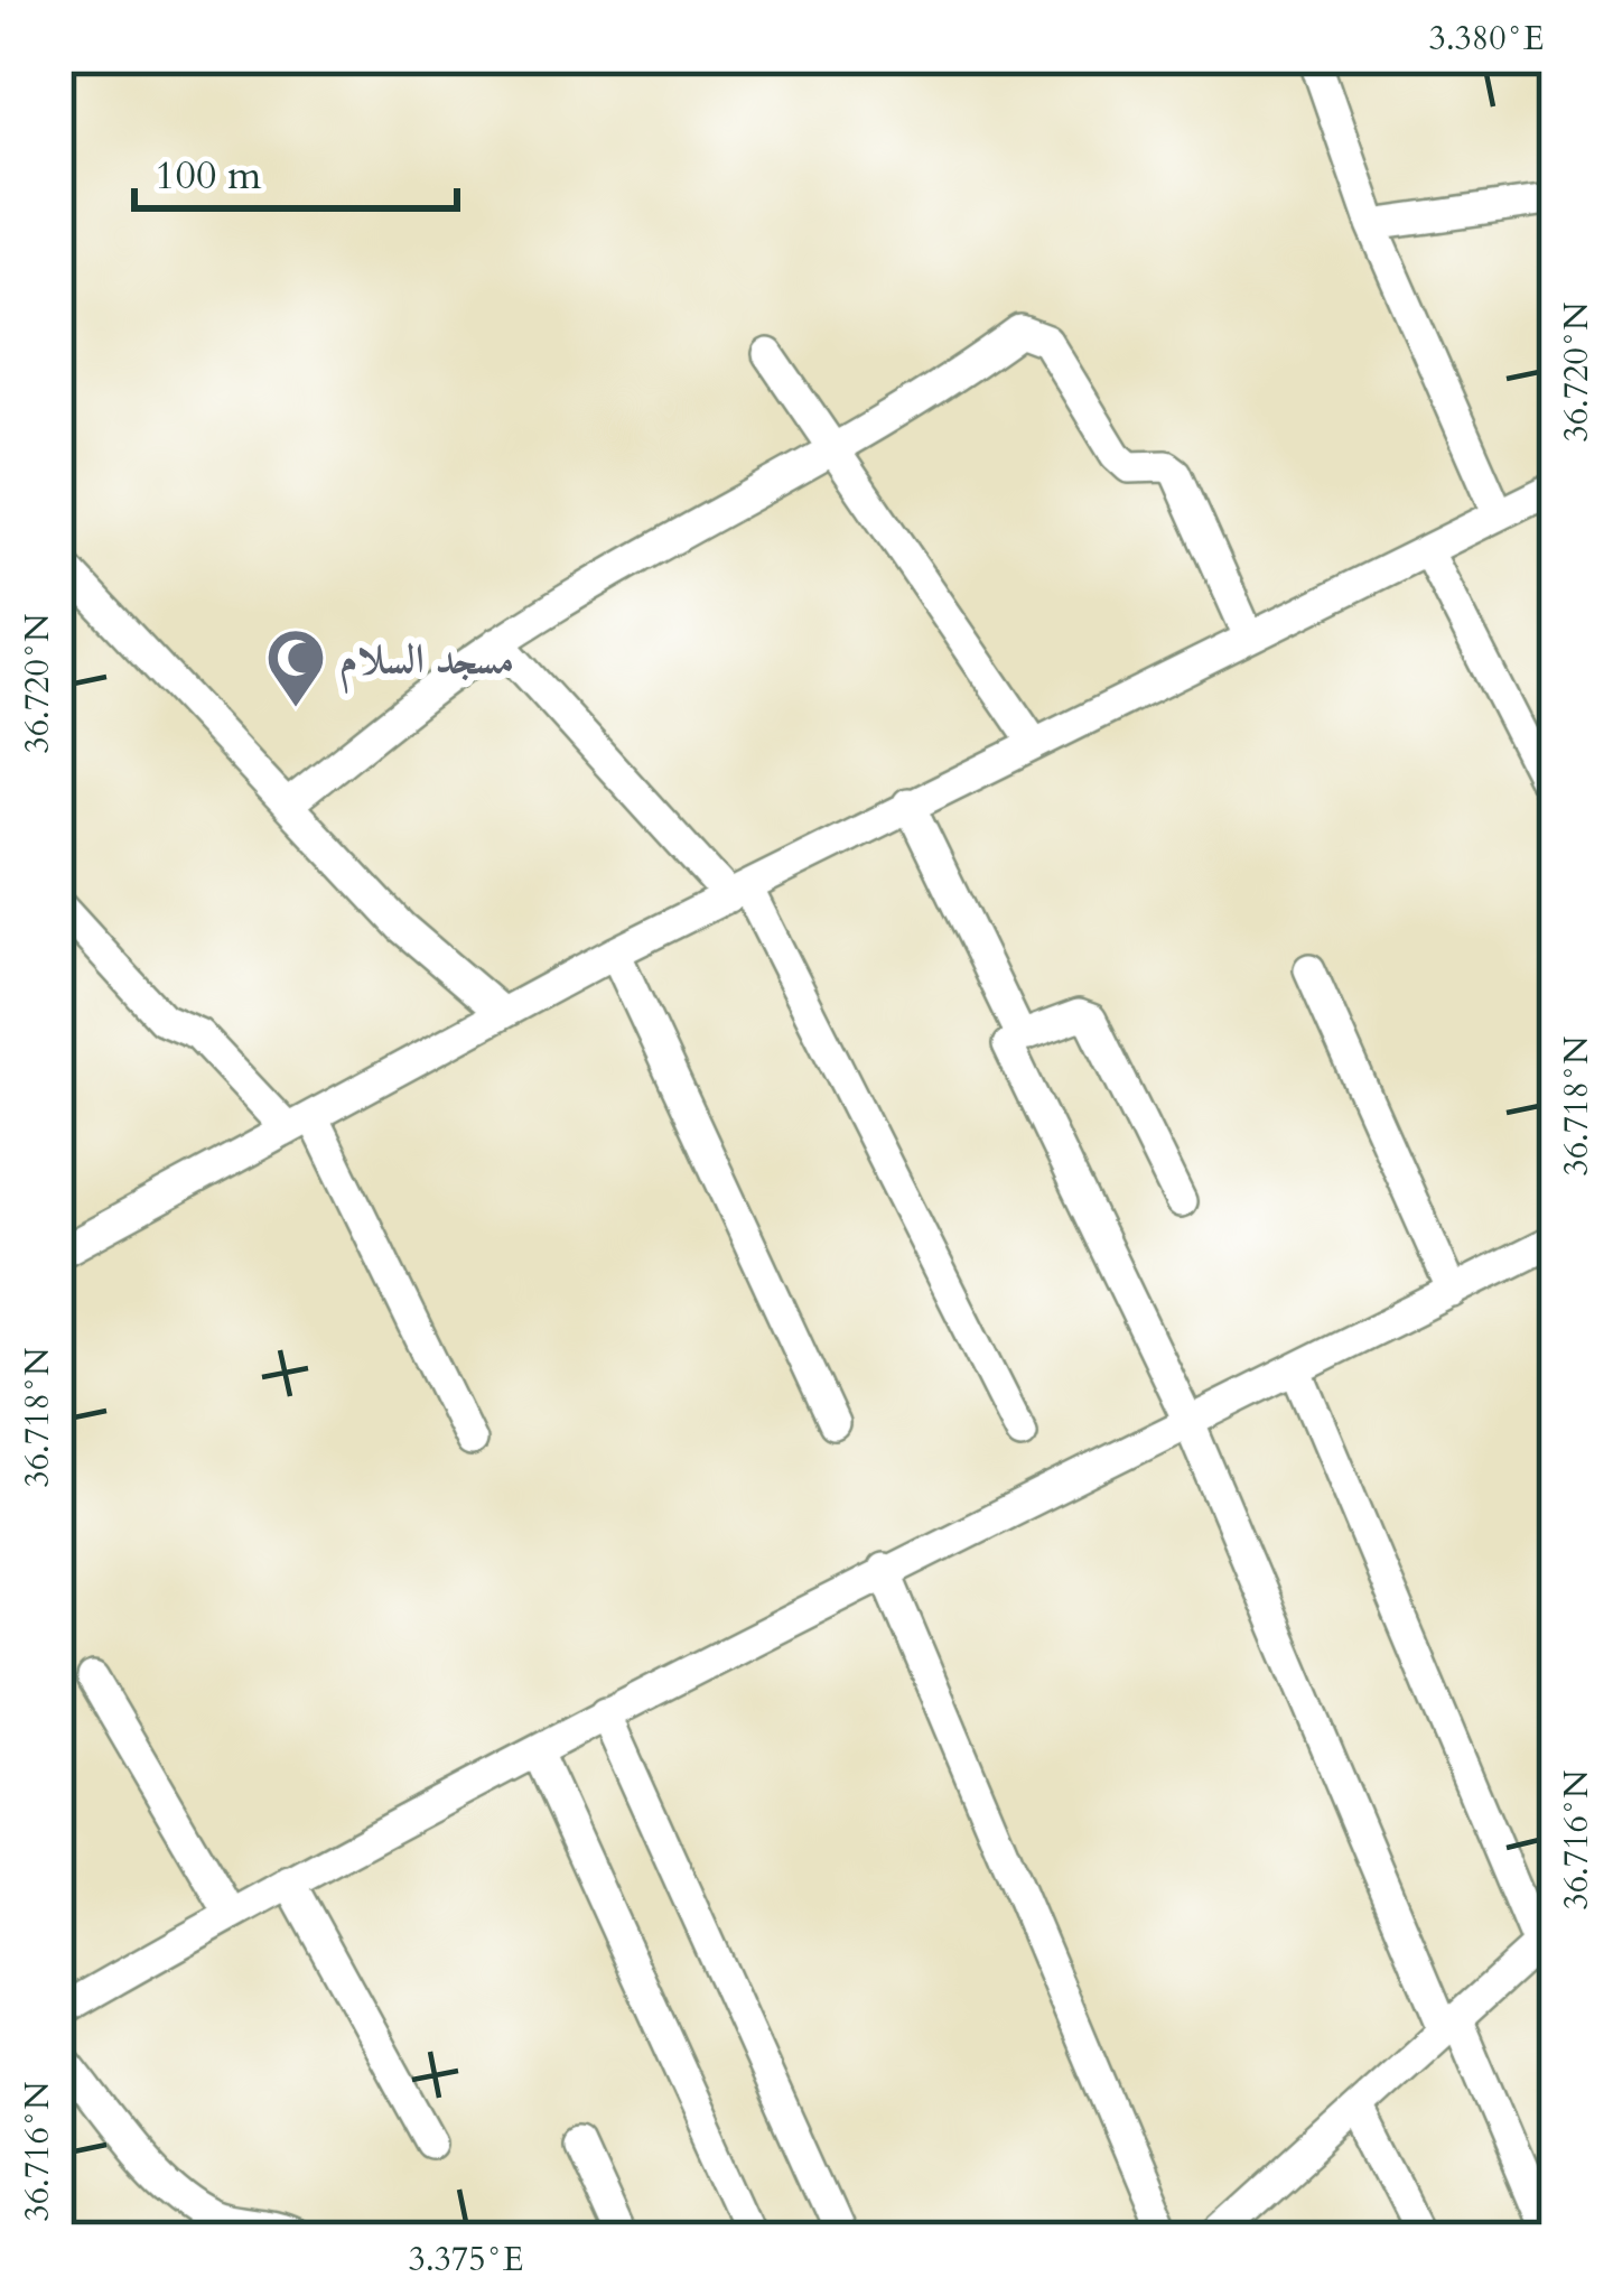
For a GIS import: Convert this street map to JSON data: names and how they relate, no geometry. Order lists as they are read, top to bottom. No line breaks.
{"places":{"mosque":["مسجد السلام"]},"scale_bar":"100 m","coordinates":["3.380°E","36.720°N","36.718°N","36.716°N","3.375°E"]}
